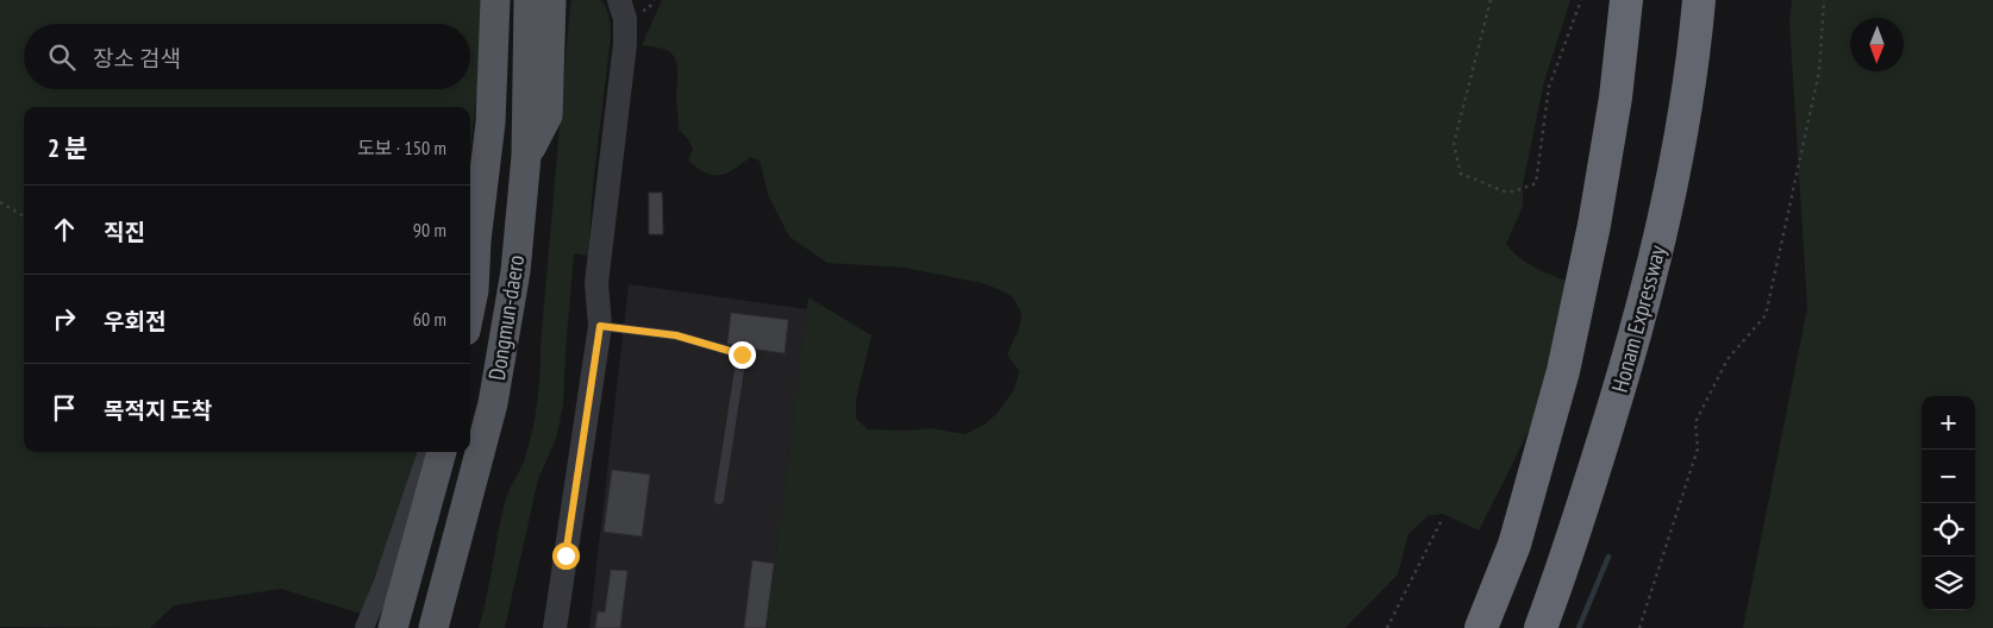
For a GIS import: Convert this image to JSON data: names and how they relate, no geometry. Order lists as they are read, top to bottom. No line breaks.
{"streets":{"highway":["Honam Expressway"],"main road":["Dongmun-daero"]},"north":"bottom","page":{"search":"장소 검색","heading":["2 분","도보 · 150 m"],"list":[["직진","90 m"],["우회전","60 m"],"목적지 도착"],"map_buttons":["+","−"]}}
